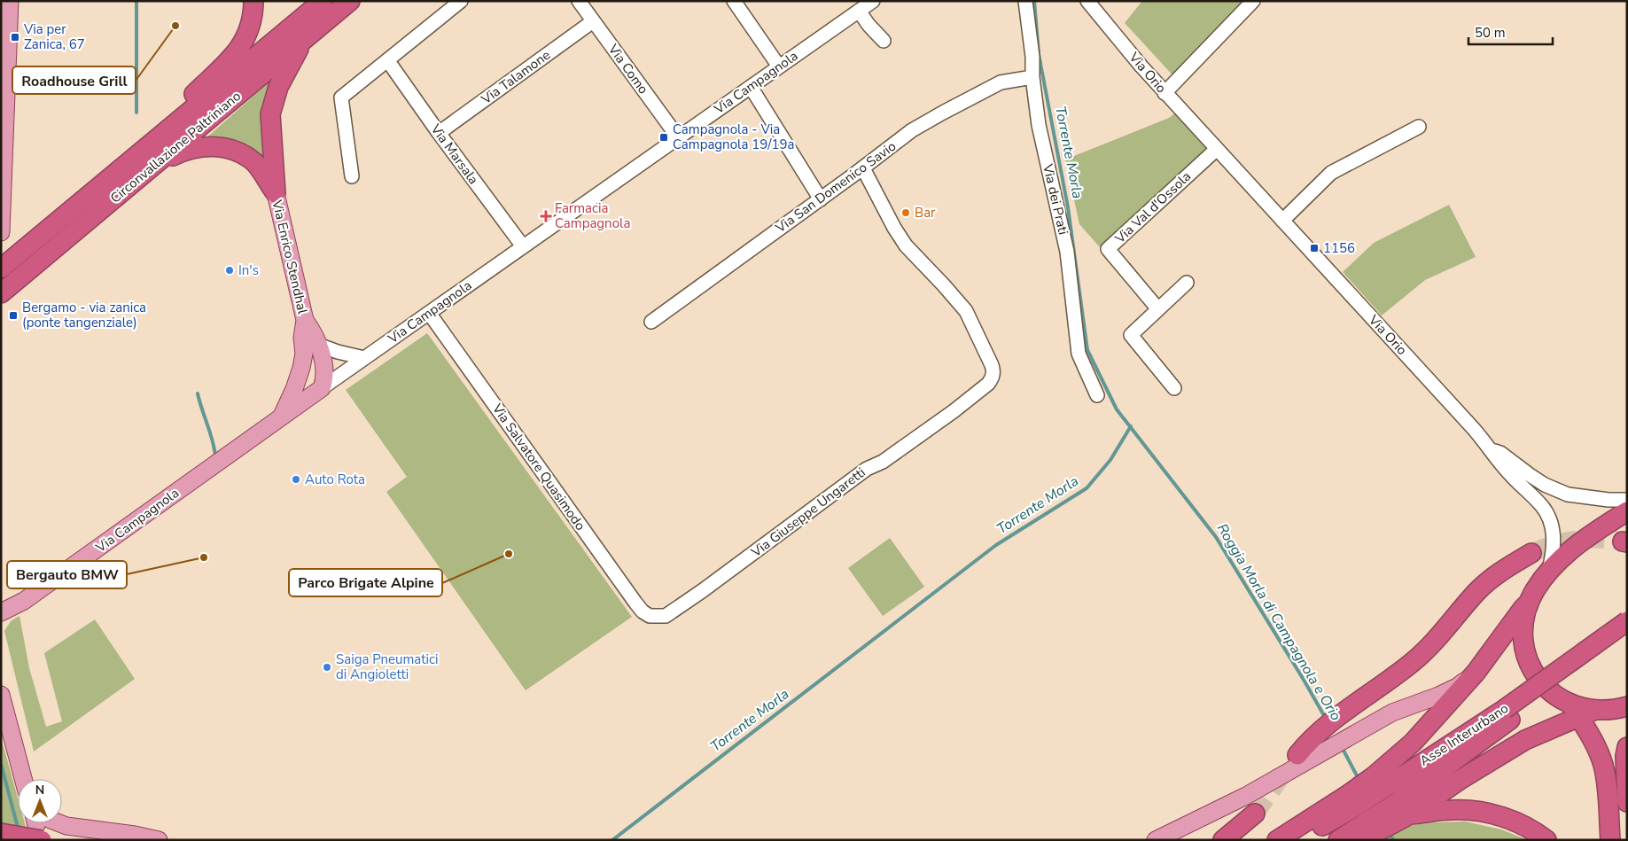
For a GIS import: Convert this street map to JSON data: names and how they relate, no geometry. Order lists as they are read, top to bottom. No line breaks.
{"streets":{"highway":["Circonvallazione Paltriniano","Asse Interurbano"],"main road":["Via Campagnola","Via Enrico Stendhal"],"street":["Via Como","Via Orio","Via Talamone","Via Marsala","Via San Domenico Savio","Via dei Prati","Via Val d'Ossola","Via Salvatore Quasimodo","Via Giuseppe Ungaretti"]},"crossings":[["Via Como","Via Talamone"],["Via Como","Via Campagnola"],["Via Orio","Via Val d'Ossola"],["Via Talamone","Via Marsala"],["Via Campagnola","Via Marsala"],["Via Campagnola","Via Enrico Stendhal"],["Via Campagnola","Via Salvatore Quasimodo"],["Via San Domenico Savio","Via dei Prati"],["Via San Domenico Savio","Via Giuseppe Ungaretti"],["Via Salvatore Quasimodo","Via Giuseppe Ungaretti"]],"water":["Torrente Morla","Roggia Morla di Campagnola e Orio"],"places":{"other":["Roadhouse Grill","Bar","In's","Auto Rota","Parco Brigate Alpine","Bergauto BMW","Saiga Pneumatici di Angioletti"],"transit":["Via per Zanica, 67","Campagnola - Via Campagnola 19/19a","1156","Bergamo - via zanica (ponte tangenziale)"],"health":["Farmacia Campagnola"]},"scale_bar":"50 m","north":"top"}
